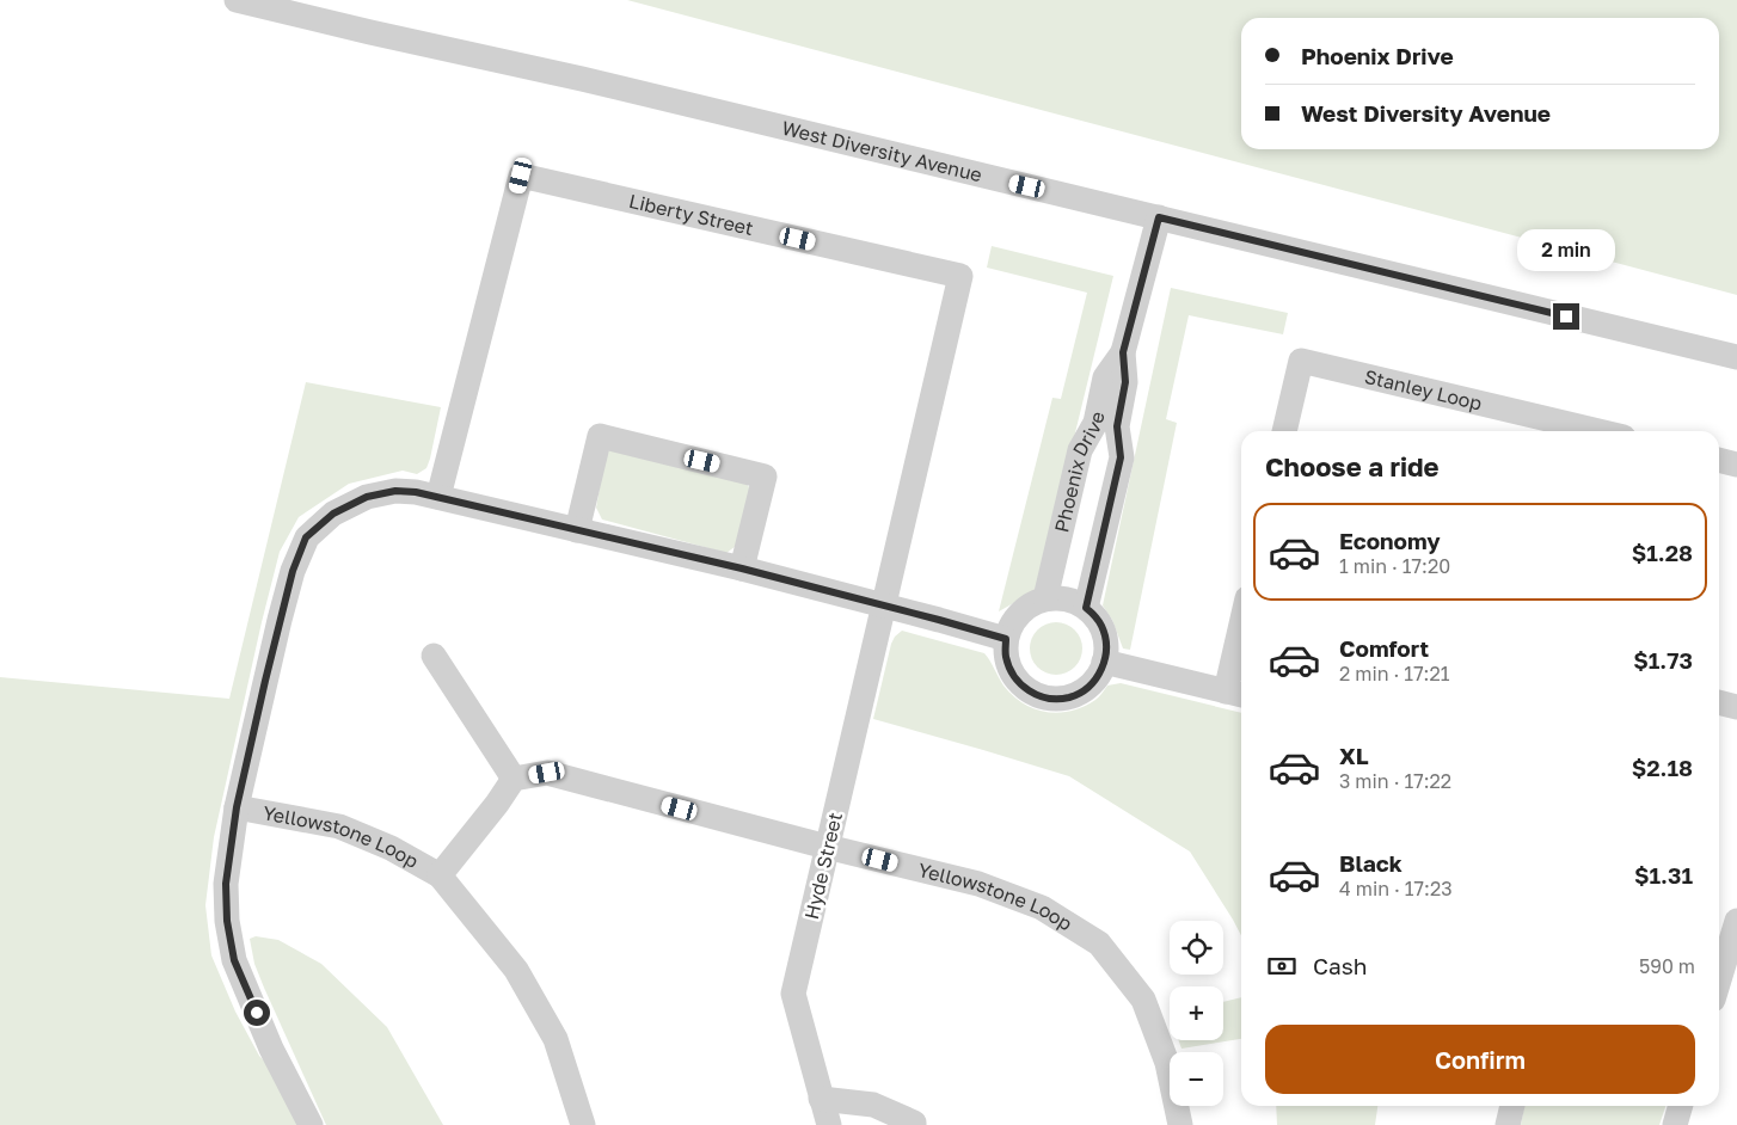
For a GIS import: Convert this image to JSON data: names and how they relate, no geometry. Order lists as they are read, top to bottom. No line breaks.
{"streets":{"street":["West Diversity Avenue","Liberty Street","Stanley Loop","Phoenix Drive","Yellowstone Loop","Hyde Street"]},"crossings":[["West Diversity Avenue","Phoenix Drive"],["Liberty Street","Hyde Street"],["Yellowstone Loop","Hyde Street"]],"page":{"banner":["Phoenix Drive","West Diversity Avenue"],"bubble":"2 min","heading":"Choose a ride","list":[{"name":"Economy","note":"1 min · 17:20","value":"$1.28"},{"name":"Comfort","note":"2 min · 17:21","value":"$1.73"},{"name":"XL","note":"3 min · 17:22","value":"$2.18"},{"name":"Black","note":"4 min · 17:23","value":"$1.31"}],"map_buttons":["+","−"],"pay":["Cash","590 m"],"buttons":"Confirm"}}
